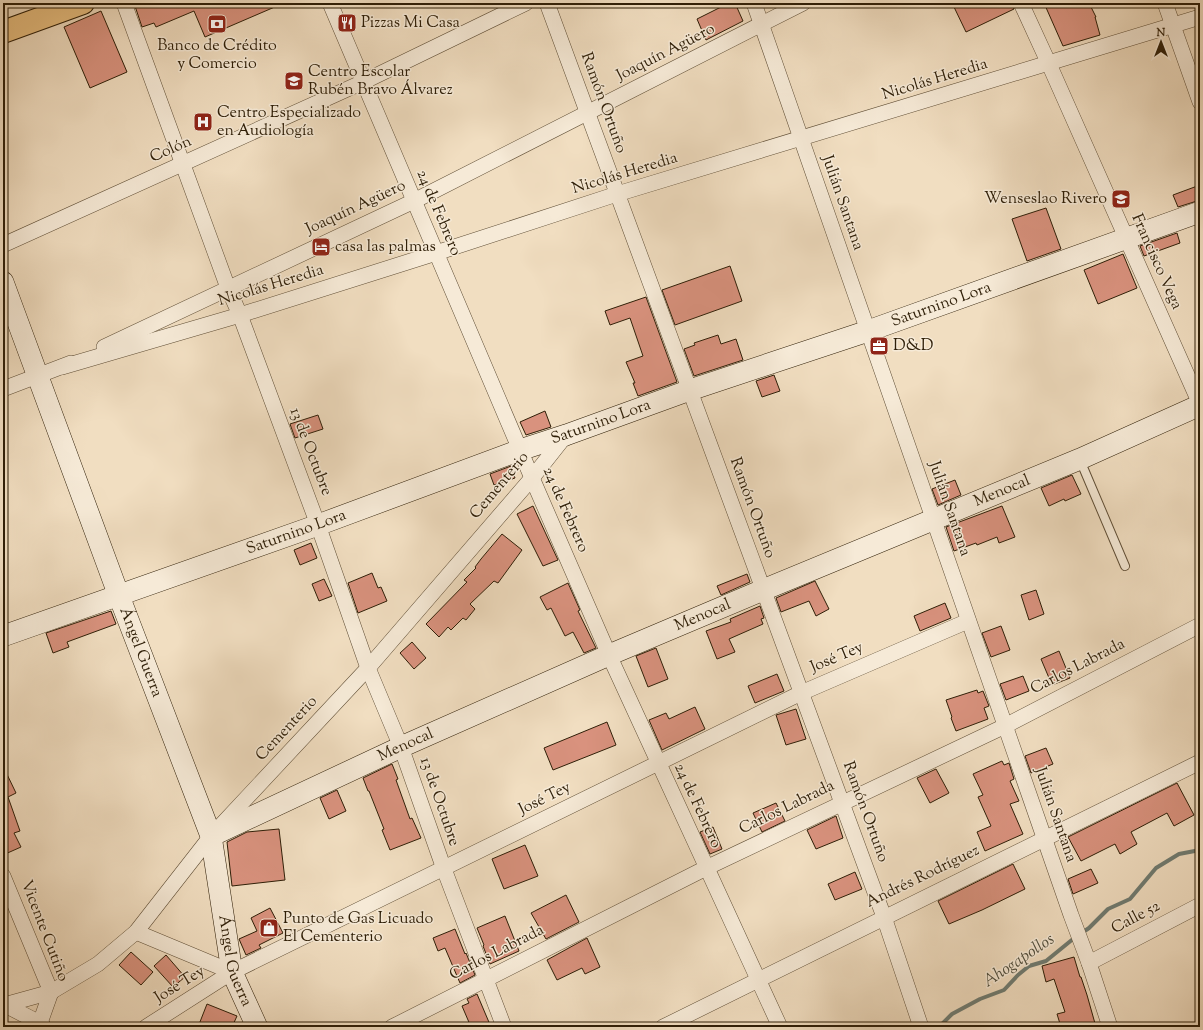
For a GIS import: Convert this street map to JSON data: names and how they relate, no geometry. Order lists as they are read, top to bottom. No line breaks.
{"streets":{"street":["Joaquín Agüero","Nicolás Heredia","Ramón Ortuño","Colón","Julián Santana","24 de Febrero","Francisco Vega","Saturnino Lora","13 de Octubre","Cementerio","Menocal","Ángel Guerra","José Tey","Carlos Labrada","Andrés Rodríguez","Calle 52","Vicente Cutiño"]},"crossings":[["Joaquín Agüero","Nicolás Heredia"],["Joaquín Agüero","Ramón Ortuño"],["Joaquín Agüero","Julián Santana"],["Joaquín Agüero","24 de Febrero"],["Joaquín Agüero","13 de Octubre"],["Joaquín Agüero","Ángel Guerra"],["Nicolás Heredia","Ramón Ortuño"],["Nicolás Heredia","Julián Santana"],["Nicolás Heredia","24 de Febrero"],["Nicolás Heredia","Francisco Vega"],["Nicolás Heredia","13 de Octubre"],["Ramón Ortuño","Saturnino Lora"],["Ramón Ortuño","Menocal"],["Ramón Ortuño","José Tey"],["Ramón Ortuño","Carlos Labrada"],["Ramón Ortuño","Andrés Rodríguez"],["Colón","24 de Febrero"],["Colón","13 de Octubre"],["Julián Santana","Saturnino Lora"],["Julián Santana","Menocal"],["Julián Santana","José Tey"],["Julián Santana","Carlos Labrada"],["Julián Santana","Andrés Rodríguez"],["Julián Santana","Calle 52"],["24 de Febrero","Saturnino Lora"],["24 de Febrero","Cementerio"],["24 de Febrero","Menocal"],["24 de Febrero","José Tey"],["24 de Febrero","Carlos Labrada"],["24 de Febrero","Andrés Rodríguez"],["Francisco Vega","Saturnino Lora"],["Francisco Vega","Menocal"],["Saturnino Lora","13 de Octubre"],["Saturnino Lora","Cementerio"],["Saturnino Lora","Ángel Guerra"],["13 de Octubre","Cementerio"],["13 de Octubre","Menocal"],["13 de Octubre","José Tey"],["13 de Octubre","Carlos Labrada"],["Cementerio","Menocal"],["Cementerio","Ángel Guerra"],["Cementerio","Vicente Cutiño"],["Menocal","Ángel Guerra"],["Ángel Guerra","José Tey"]],"water":["Ahogapollos"],"places":{"restaurant":["Pizzas Mi Casa"],"bank":["Banco de Crédito y Comercio"],"school or university":["Centro Escolar Rubén Bravo Álvarez","Wenseslao Rivero"],"hospital":["Centro Especializado en Audiología"],"hotel":["casa las palmas"],"office":["D&D"],"shop":["Punto de Gas Licuado El Cementerio"]},"north":"top"}
